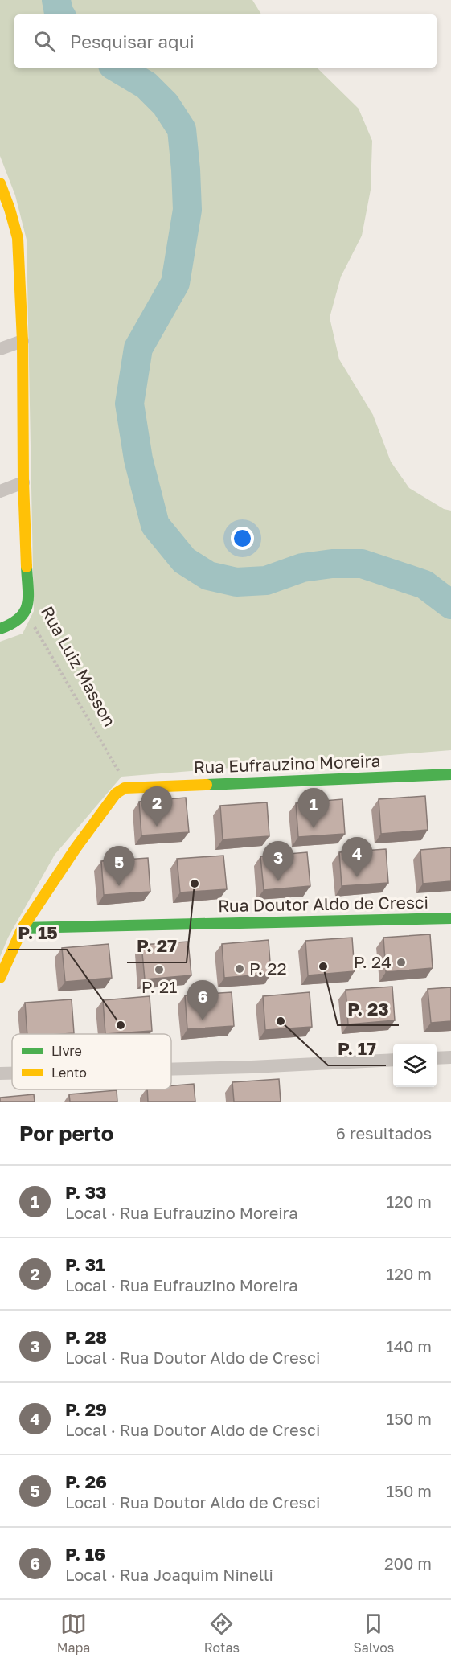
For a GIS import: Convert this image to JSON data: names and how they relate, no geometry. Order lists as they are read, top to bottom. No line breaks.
{"streets":{"street":["Rua Luiz Masson","Rua Eufrauzino Moreira","Rua Doutor Aldo de Cresci"]},"crossings":[["Rua Luiz Masson","Rua Eufrauzino Moreira"]],"places":["P. 27","P. 24","P. 23","P. 22","P. 21","P. 17","P. 15"],"legend":["Livre","Lento"],"page":{"search":"Pesquisar aqui","pins":["2","1","4","3","5","6"],"heading":["Por perto","6 resultados"],"list":[{"mark":"1","name":"P. 33","note":"Local · Rua Eufrauzino Moreira","value":"120 m"},{"mark":"2","name":"P. 31","note":"Local · Rua Eufrauzino Moreira","value":"120 m"},{"mark":"3","name":"P. 28","note":"Local · Rua Doutor Aldo de Cresci","value":"140 m"},{"mark":"4","name":"P. 29","note":"Local · Rua Doutor Aldo de Cresci","value":"150 m"},{"mark":"5","name":"P. 26","note":"Local · Rua Doutor Aldo de Cresci","value":"150 m"},{"mark":"6","name":"P. 16","note":"Local · Rua Joaquim Ninelli","value":"200 m"}],"nav":["Mapa","Rotas","Salvos"]}}
